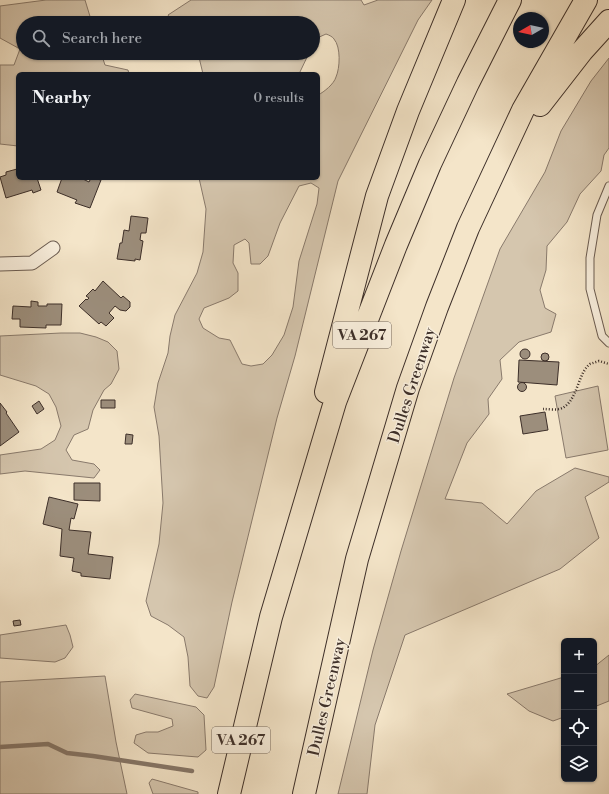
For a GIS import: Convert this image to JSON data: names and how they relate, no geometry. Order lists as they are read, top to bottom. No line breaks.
{"streets":{"highway":["VA 267","Dulles Greenway"]},"north":"left","page":{"search":"Search here","heading":["Nearby","0 results"],"map_buttons":["+","−"]}}
